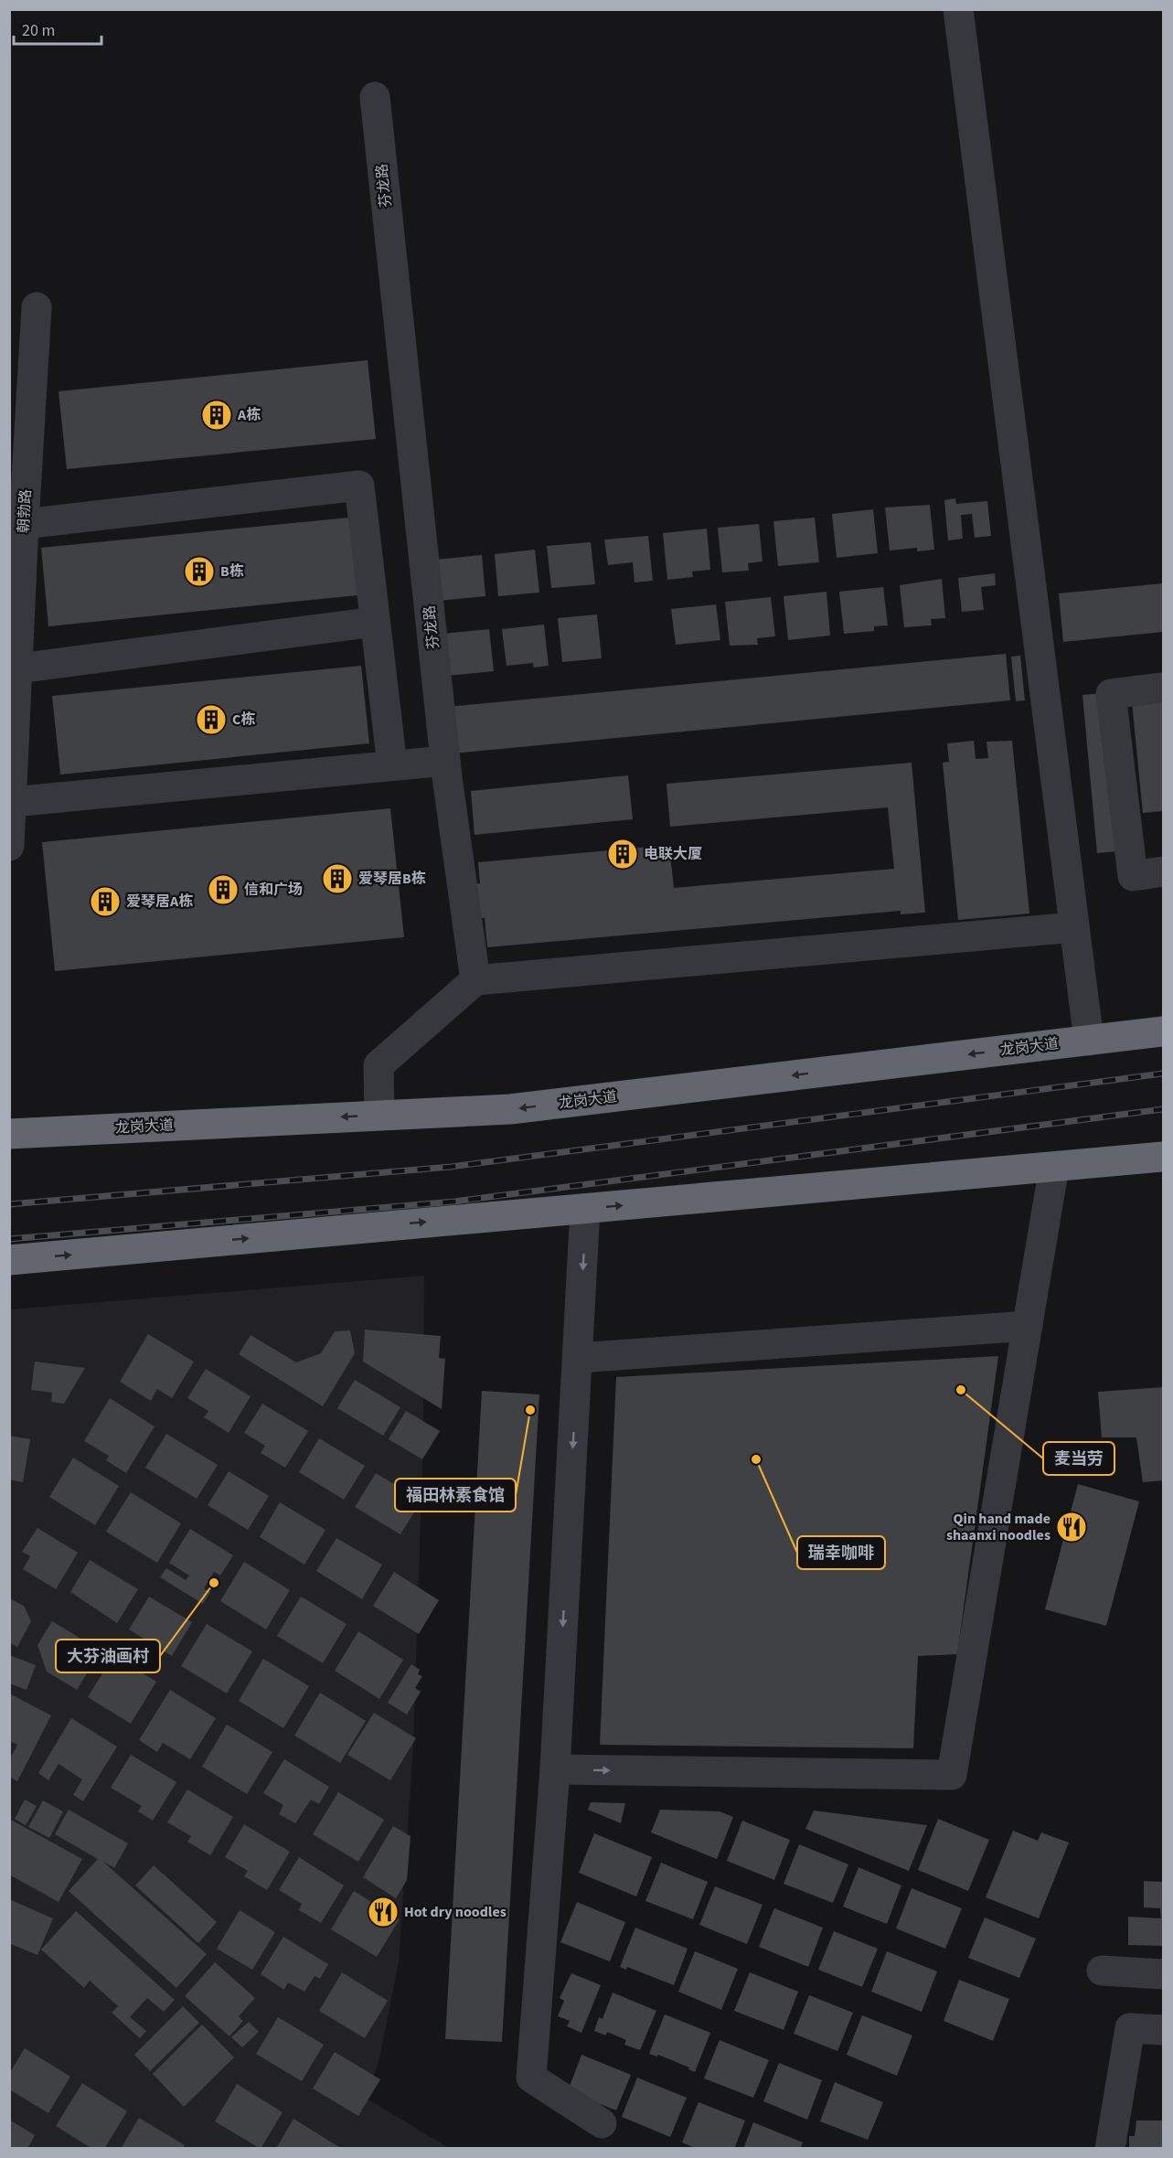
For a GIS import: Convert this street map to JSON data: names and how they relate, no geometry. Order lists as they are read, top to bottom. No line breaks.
{"streets":{"highway":["龙岗大道"],"street":["芬龙路","朝勃路"]},"places":{"building":["A栋","B栋","C栋","电联大厦","爱琴居B栋","信和广场","爱琴居A栋"],"other":["麦当劳","福田林素食馆","瑞幸咖啡","大芬油画村"],"restaurant":["Qin hand made shaanxi noodles","Hot dry noodles"]},"scale_bar":"20 m"}
